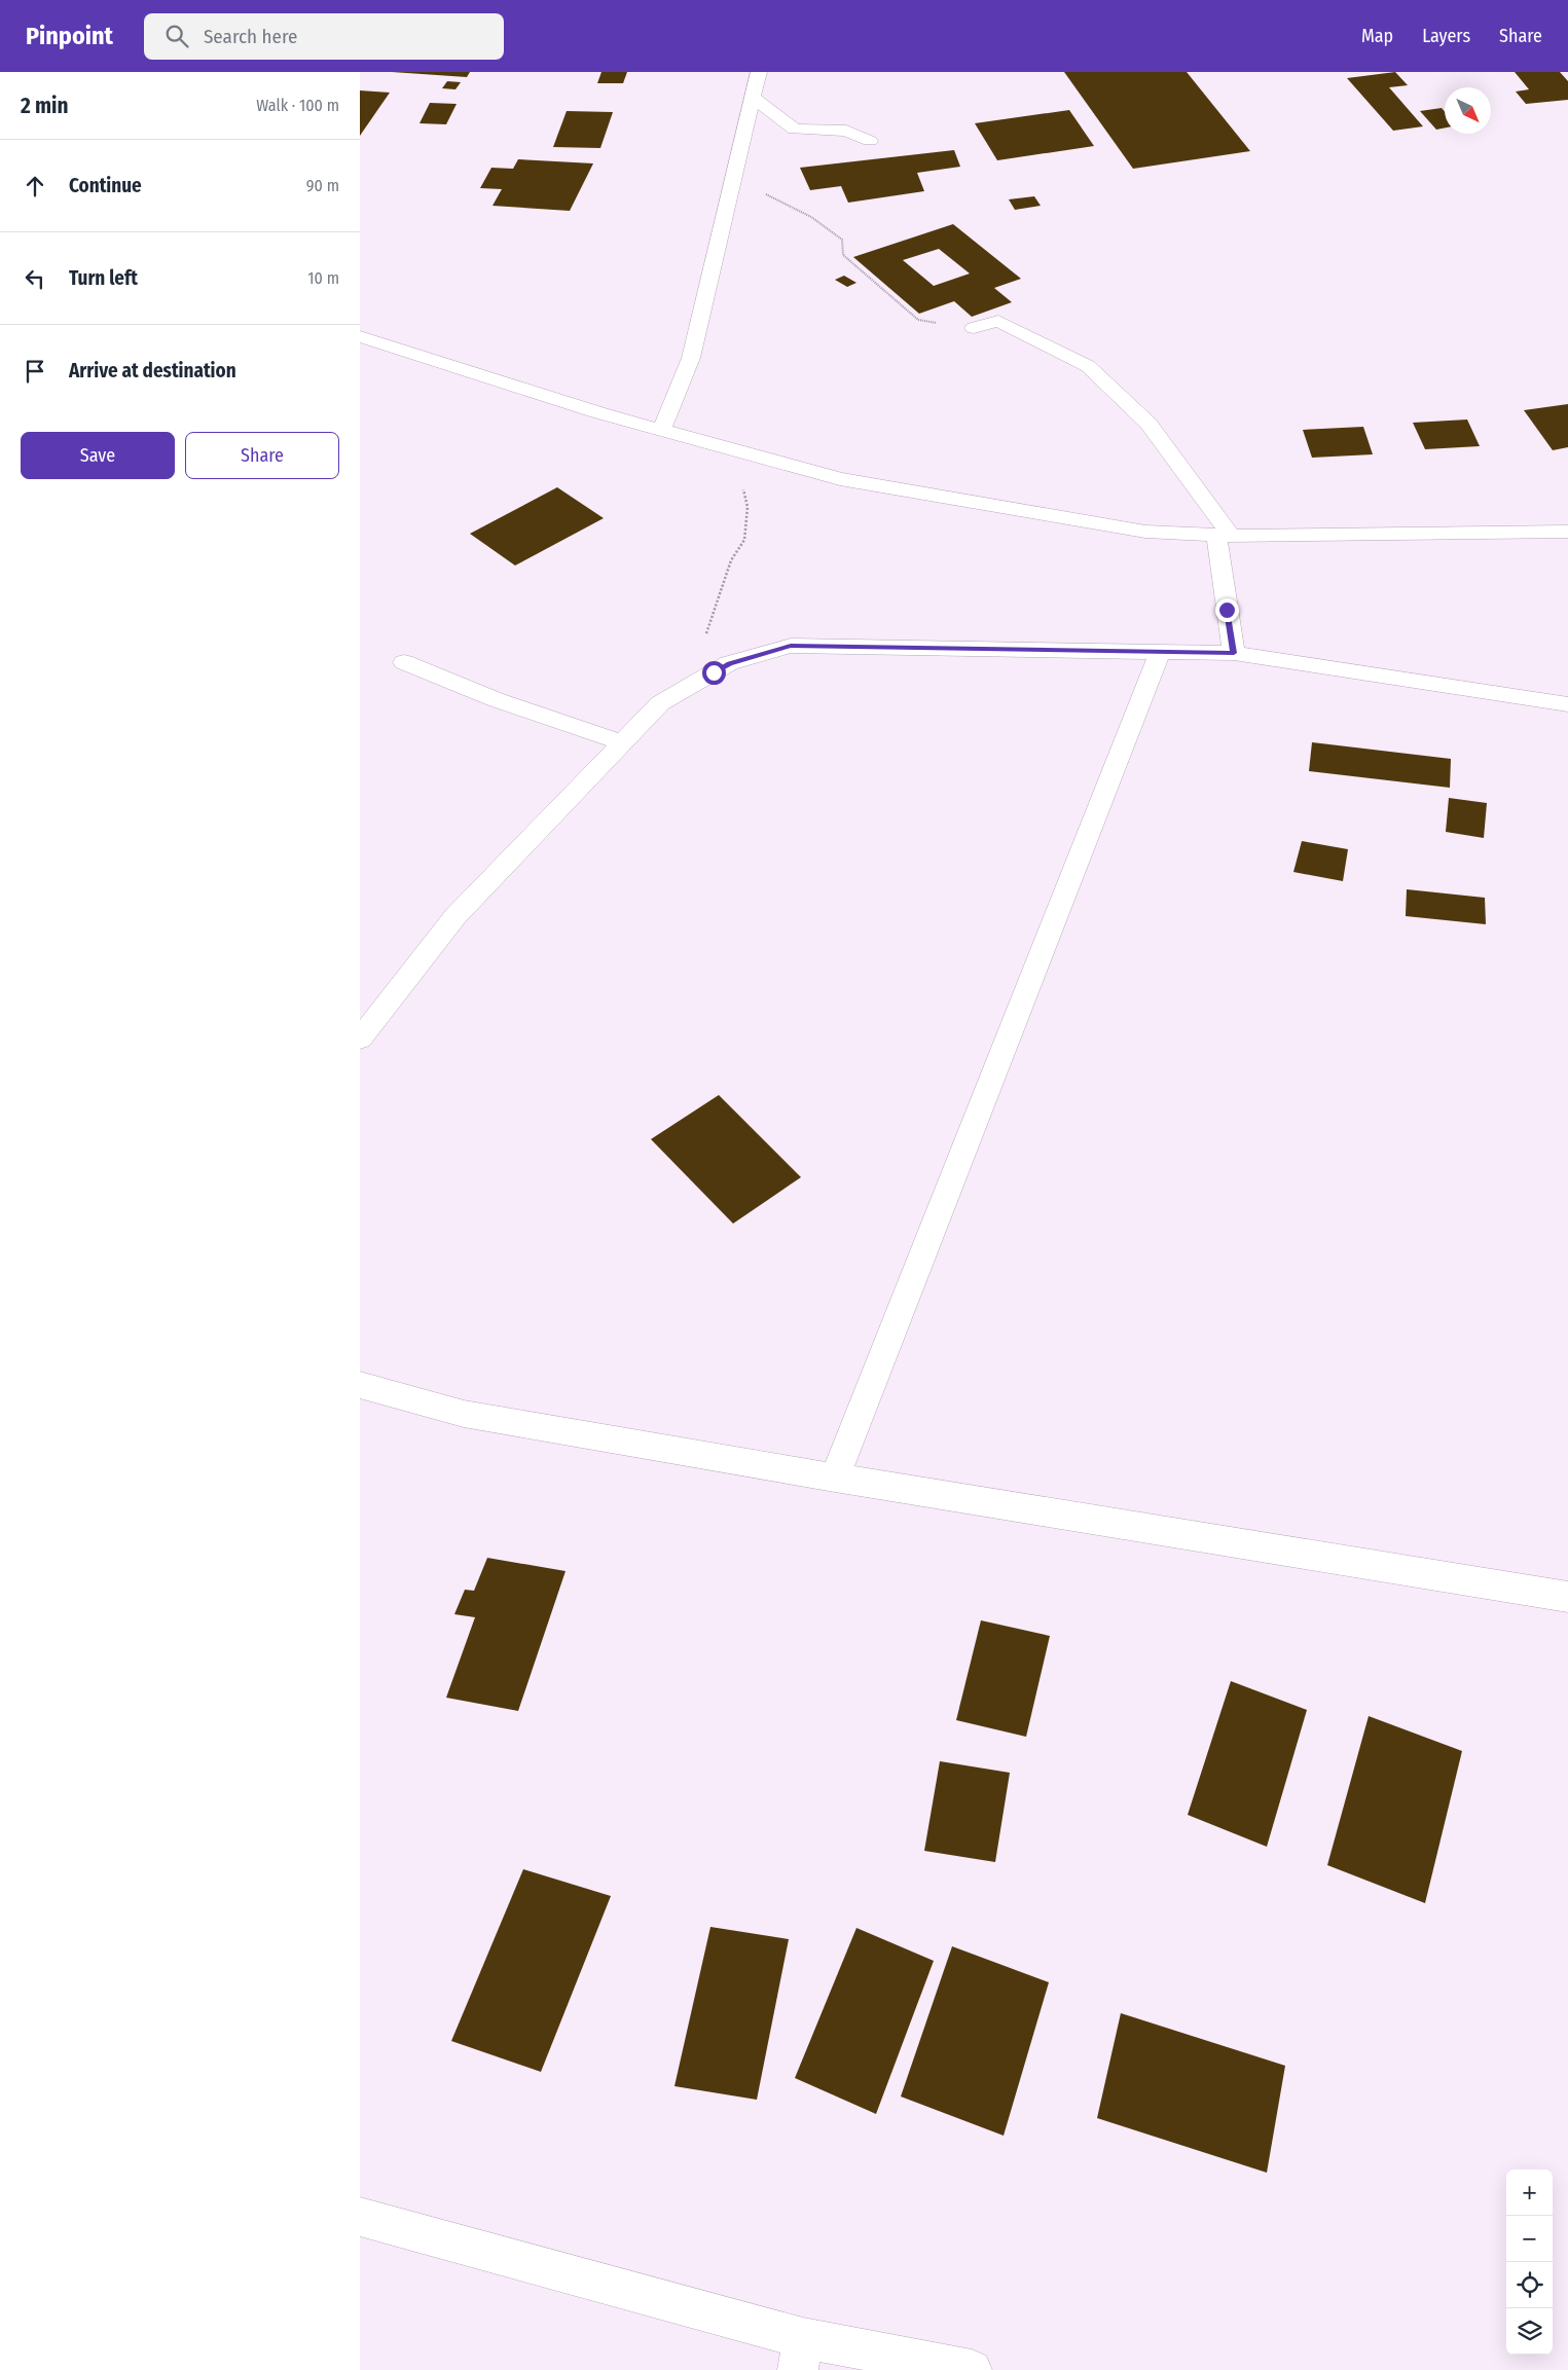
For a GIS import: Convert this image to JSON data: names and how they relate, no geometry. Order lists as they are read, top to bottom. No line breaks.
{"north":"bottom right","page":{"header":"Pinpoint","search":"Search here","nav":["Map","Layers","Share"],"heading":["2 min","Walk · 100 m"],"list":[["Continue","90 m"],["Turn left","10 m"],"Arrive at destination"],"buttons":["Save","Share"],"map_buttons":["+","−"]}}
